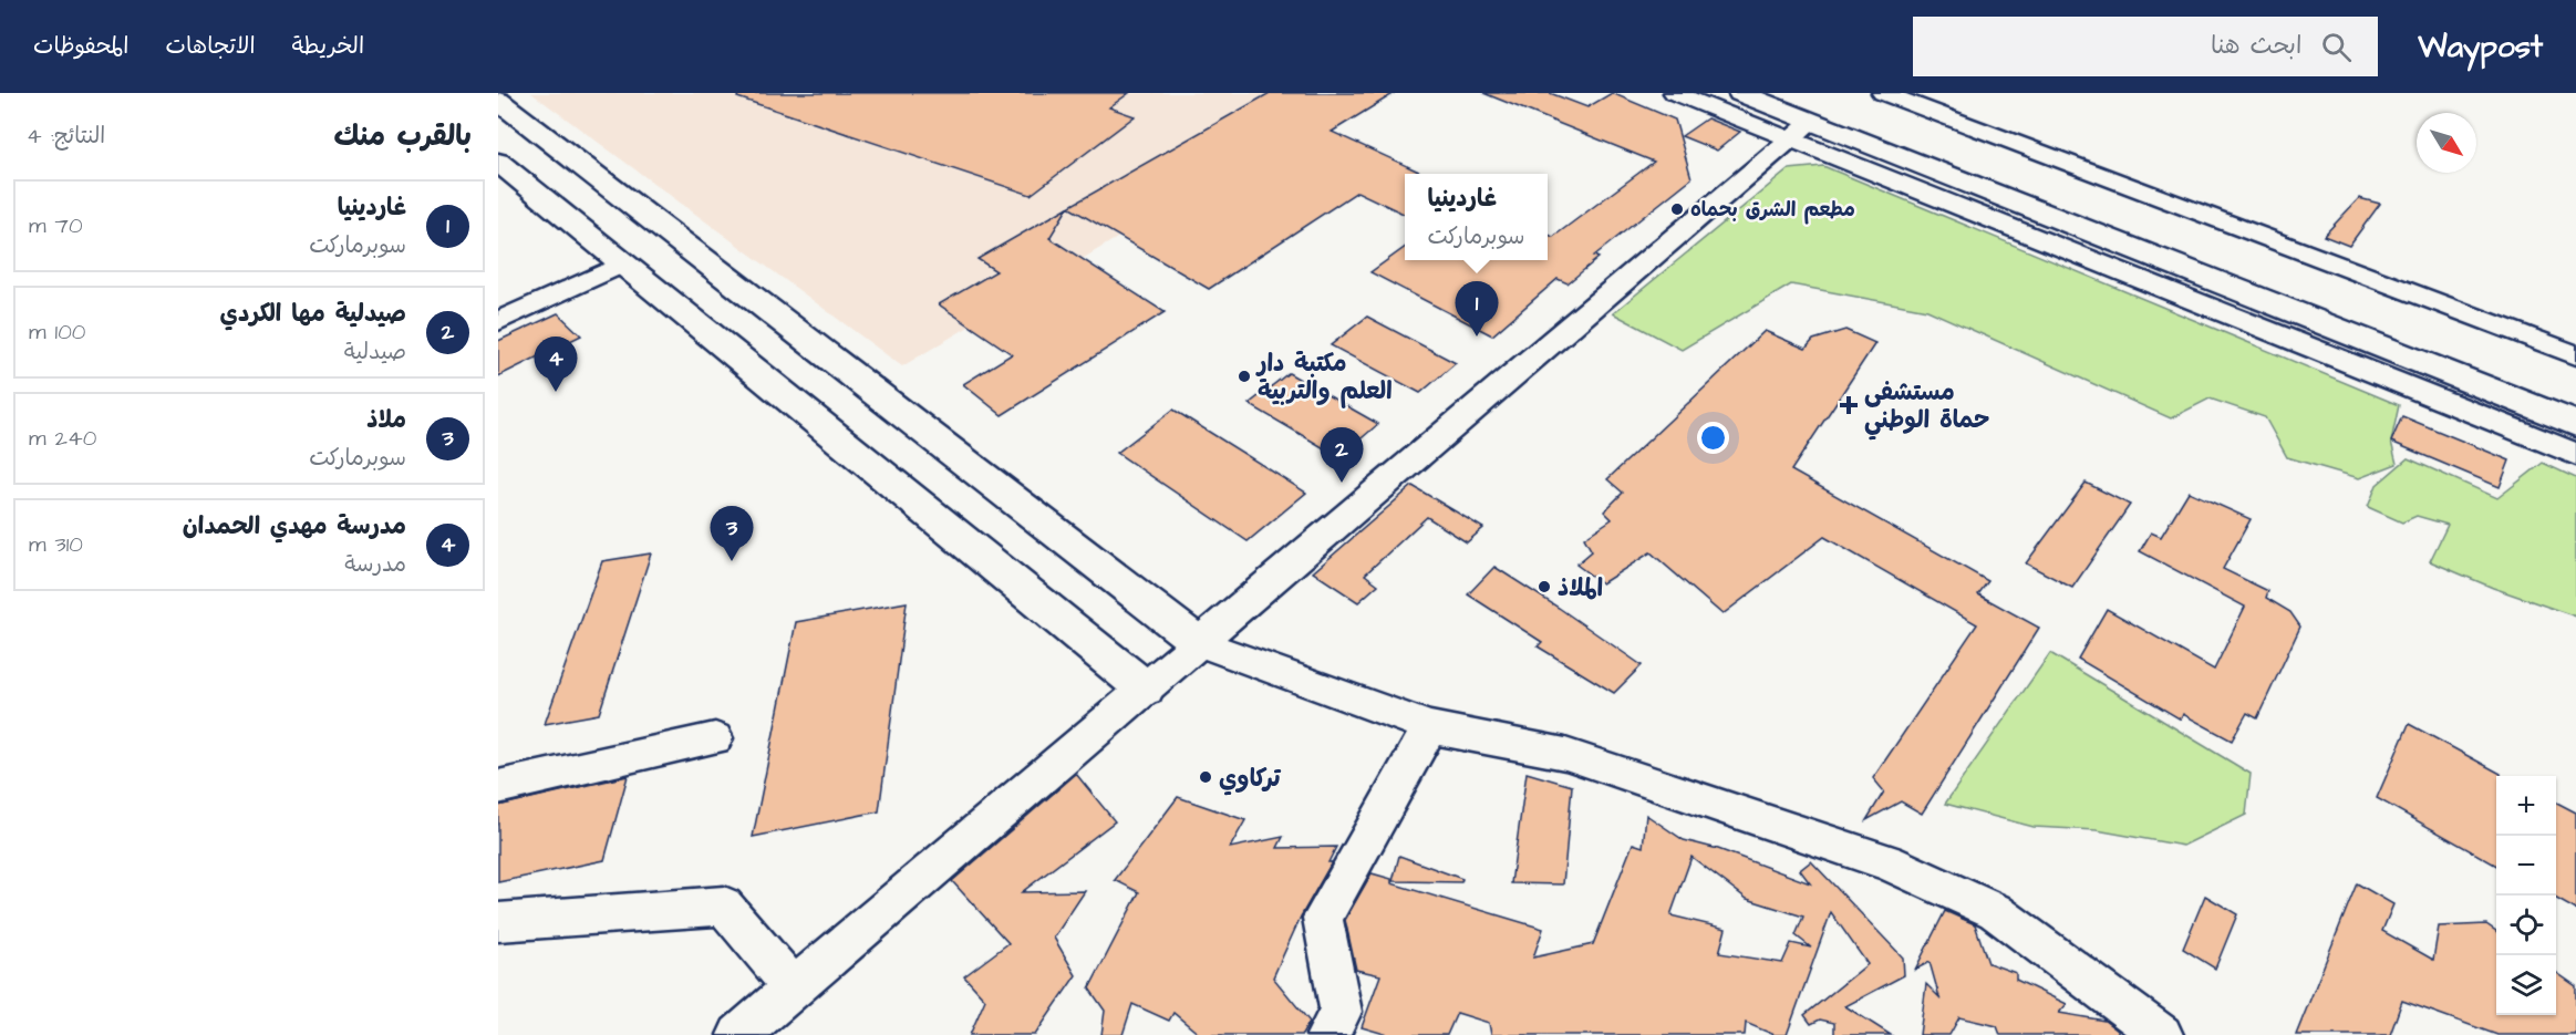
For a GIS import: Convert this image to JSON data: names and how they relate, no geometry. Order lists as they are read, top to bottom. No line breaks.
{"places":{"other":["مطعم الشرق بحماه","مكتبة دار العلم والتربية","الملاذ","تركاوي"],"health":["مستشفى حماة الوطني"]},"north":"bottom right","page":{"header":"Waypost","search":"ابحث هنا","nav":["الخريطة","الاتجاهات","المحفوظات"],"heading":["بالقرب منك","النتائج: 4"],"popup":["غاردينيا","سوبرماركت"],"list":[{"mark":"1","name":"غاردينيا","note":"سوبرماركت","value":"70 m"},{"mark":"2","name":"صيدلية مها الكردي","note":"صيدلية","value":"100 m"},{"mark":"3","name":"ملاذ","note":"سوبرماركت","value":"240 m"},{"mark":"4","name":"مدرسة مهدي الحمدان","note":"مدرسة","value":"310 m"}],"pins":["1","4","2","3"],"map_buttons":["+","−"]}}
